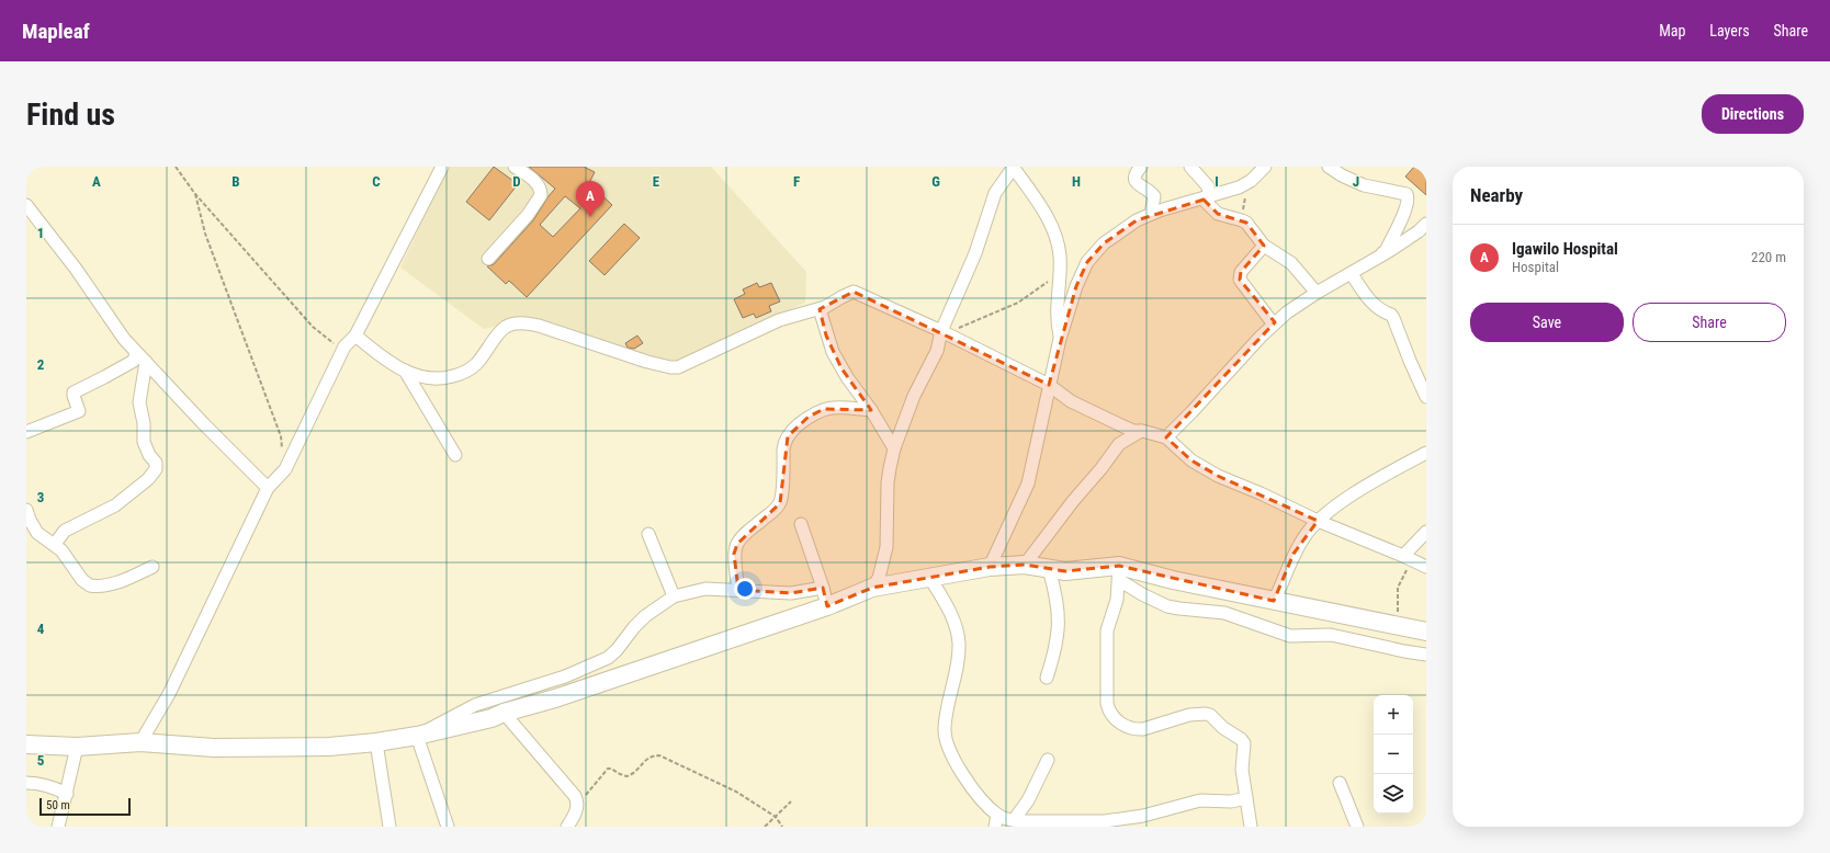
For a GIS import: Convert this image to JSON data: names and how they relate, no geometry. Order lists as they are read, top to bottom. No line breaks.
{"scale_bar":"50 m","page":{"header":"Mapleaf","nav":["Map","Layers","Share"],"buttons":["Directions",["Save","Share"]],"title":"Find us","heading":"Nearby","pins":"A","list":[{"mark":"A","name":"Igawilo Hospital","note":"Hospital","value":"220 m"}],"map_buttons":["+","−"],"scale":"50 m"},"grid":{"columns":["A","B","C","D","E","F","G","H","I","J"],"rows":["1","2","3","4","5"]}}
